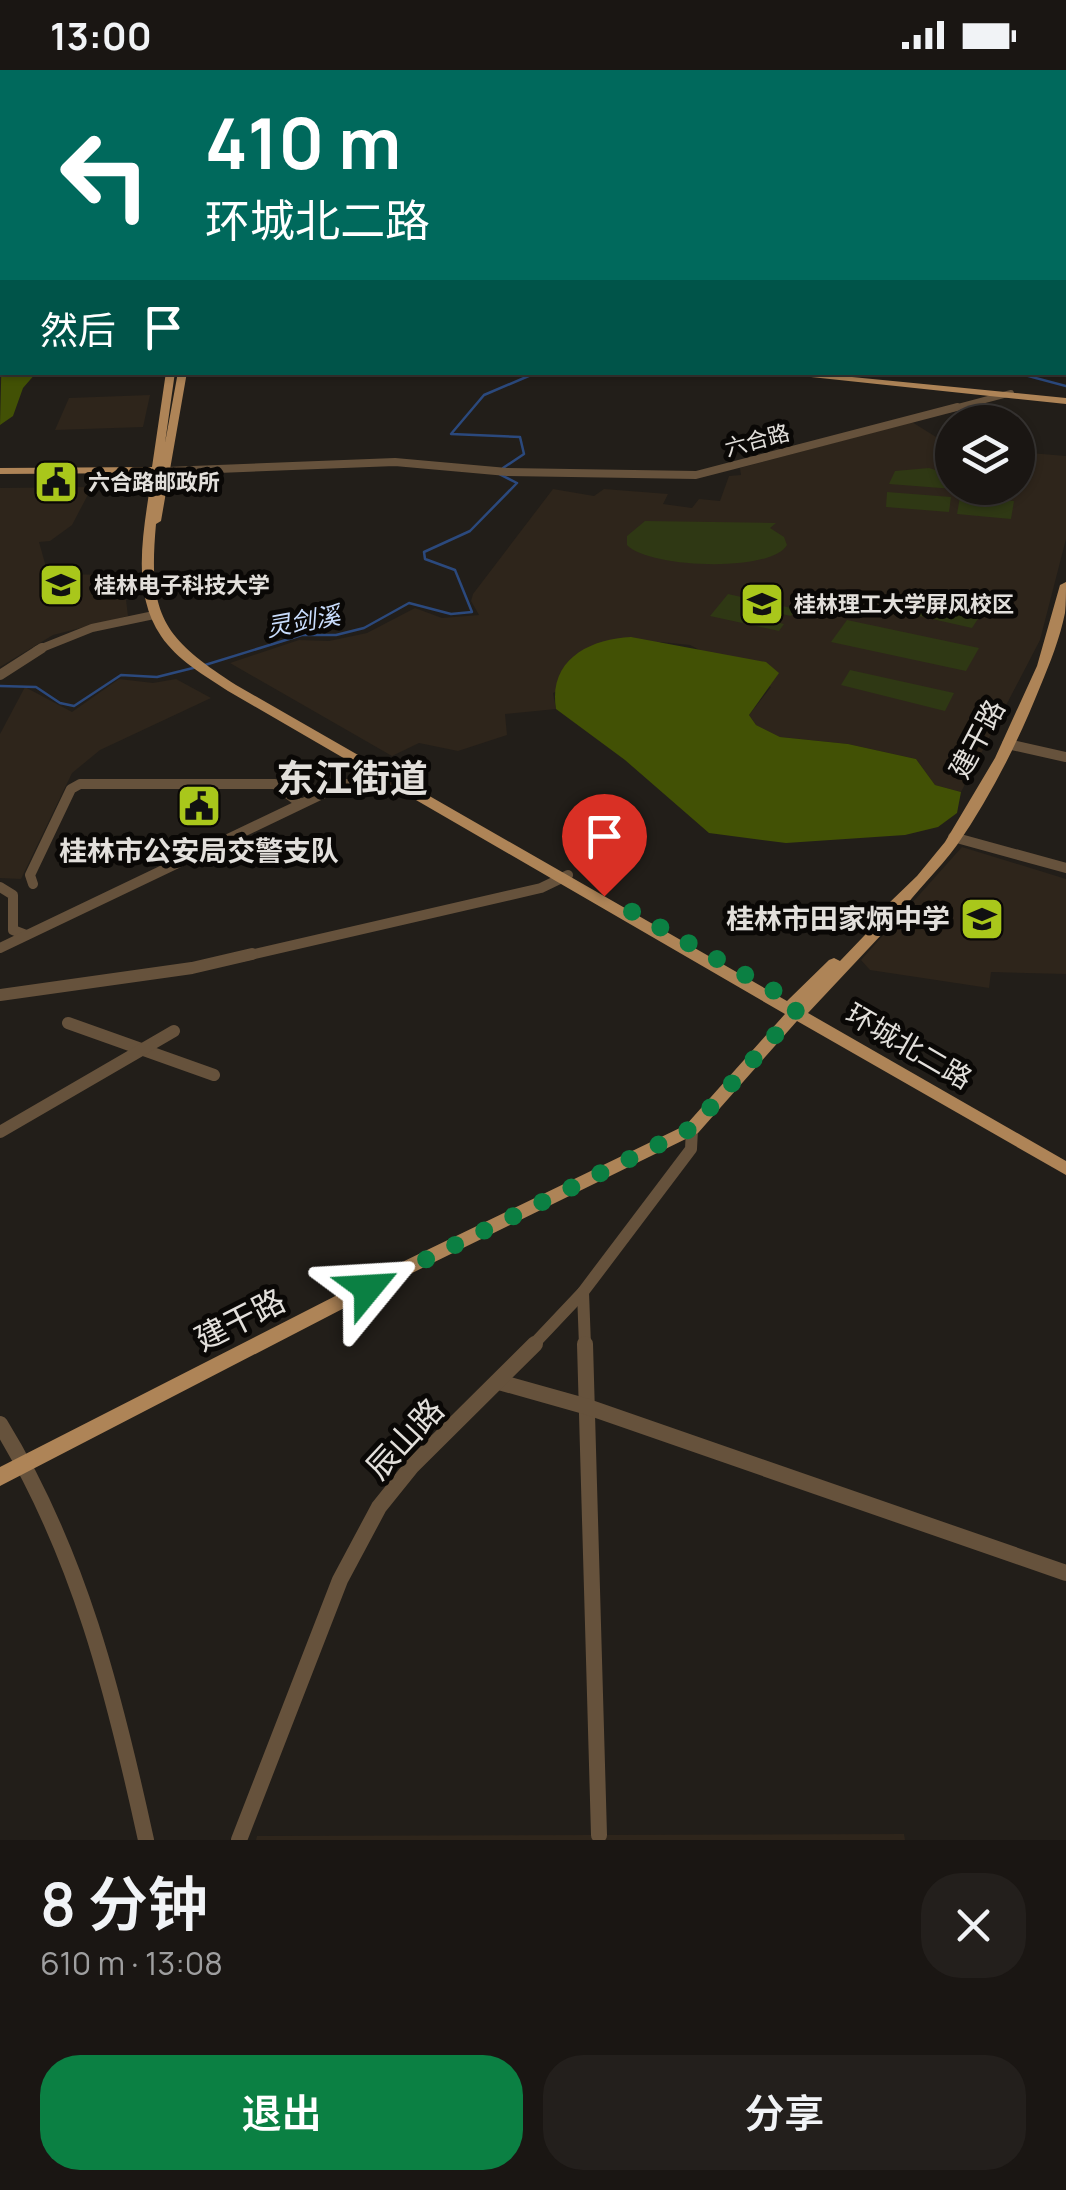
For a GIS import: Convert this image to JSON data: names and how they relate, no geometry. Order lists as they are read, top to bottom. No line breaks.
{"streets":{"main road":["建干路","环城北二路"],"street":["六合路","辰山路"]},"crossings":[["六合路","环城北二路"],["建干路","环城北二路"],["建干路","辰山路"]],"districts":["东江街道"],"water":["灵剑溪"],"places":{"public building":["六合路邮政所","桂林市公安局交警支队"],"school or university":["桂林电子科技大学","桂林理工大学屏风校区","桂林市田家炳中学"]},"page":{"status":"13:00","turn":["410 m","环城北二路"],"then":"然后","heading":["8 分钟","610 m · 13:08"],"buttons":["退出","分享"]}}
